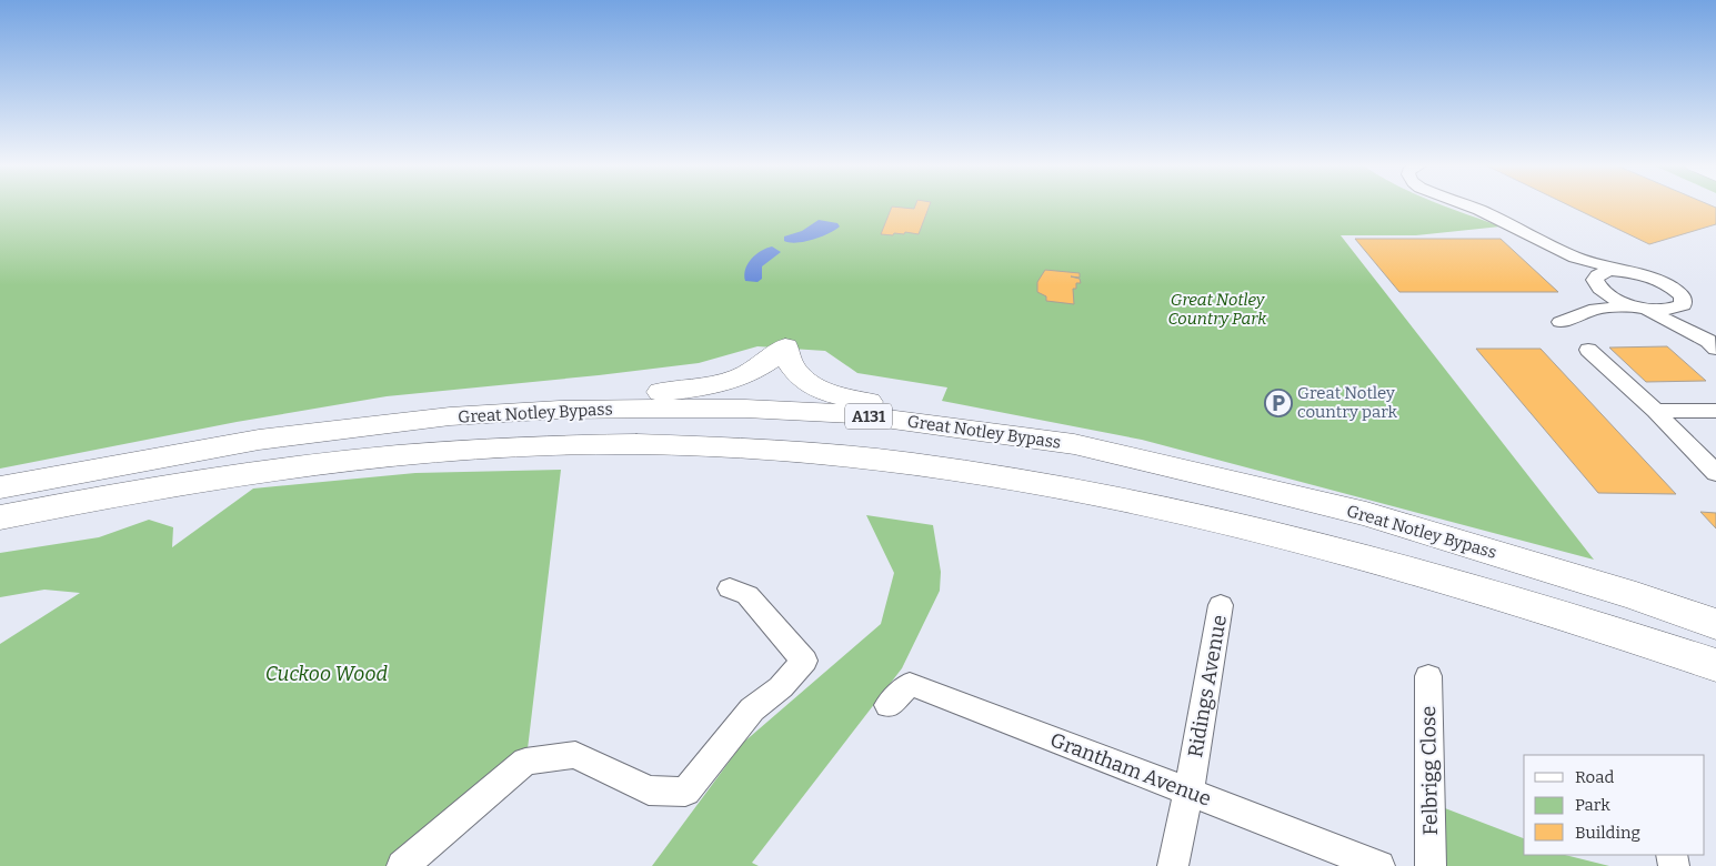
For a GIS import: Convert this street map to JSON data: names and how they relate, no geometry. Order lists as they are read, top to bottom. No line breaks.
{"streets":{"highway":["Great Notley Bypass","A131"],"street":["Ridings Avenue","Grantham Avenue","Felbrigg Close"]},"crossings":[["Ridings Avenue","Grantham Avenue"]],"parks":["Great Notley Country Park","Cuckoo Wood"],"places":{"parking":["Great Notley country park"]},"legend":["Road","Park","Building"]}
